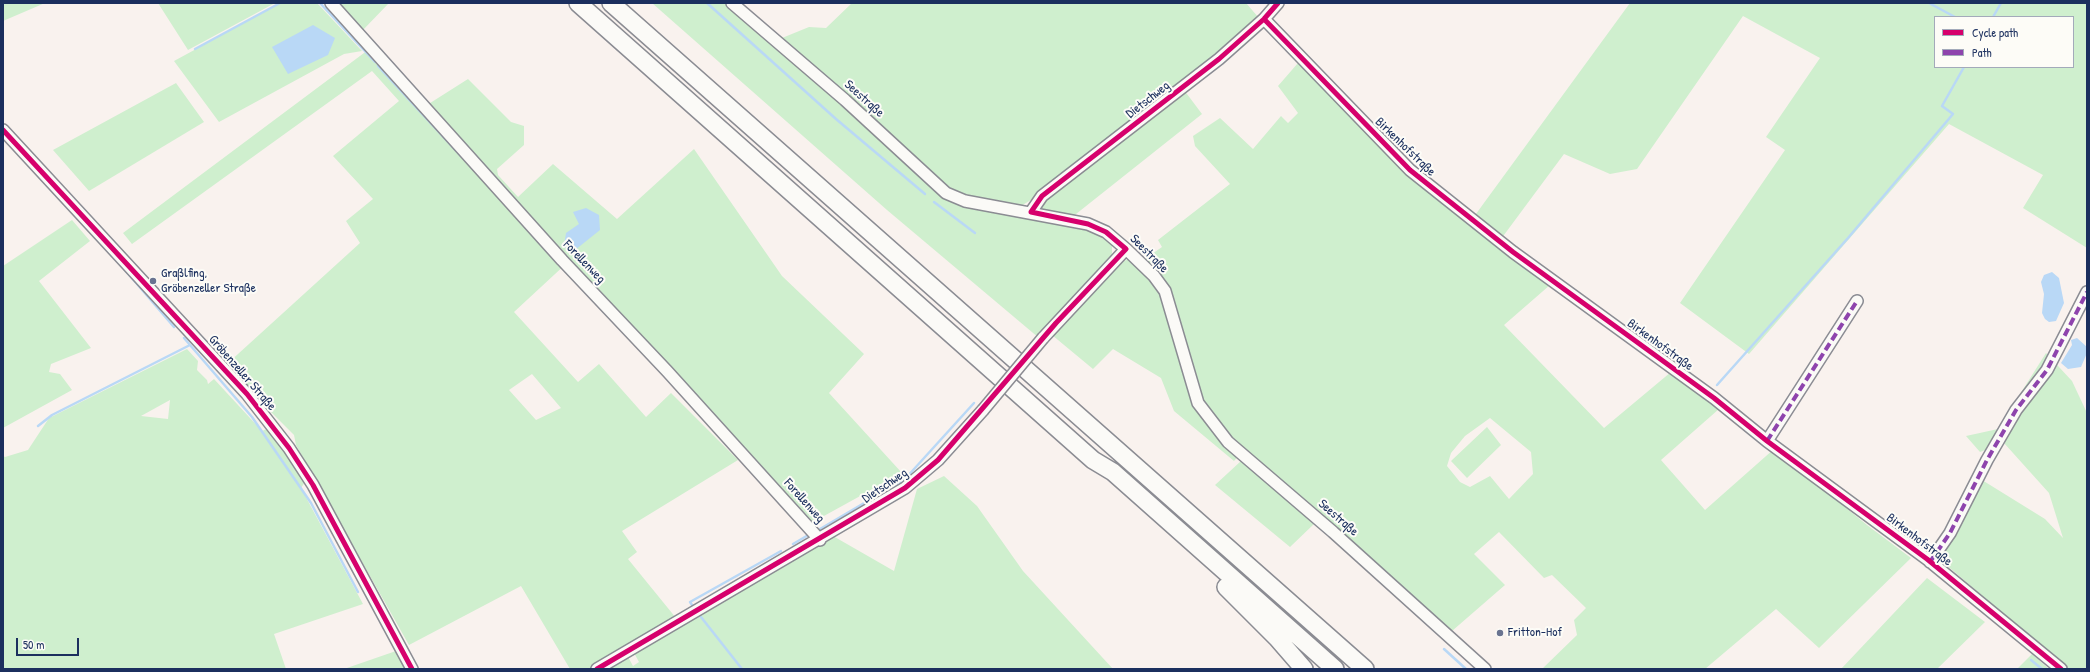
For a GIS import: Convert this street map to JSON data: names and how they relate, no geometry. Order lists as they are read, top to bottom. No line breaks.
{"streets":{"street":["Seestraße","Dietschweg","Birkenhofstraße","Forellenweg","Gröbenzeller Straße"]},"crossings":[["Seestraße","Dietschweg"],["Dietschweg","Birkenhofstraße"],["Dietschweg","Forellenweg"]],"places":["Graßlfing, Gröbenzeller Straße","Fritton-Hof"],"legend":["Cycle path","Path"],"scale_bar":"50 m"}
